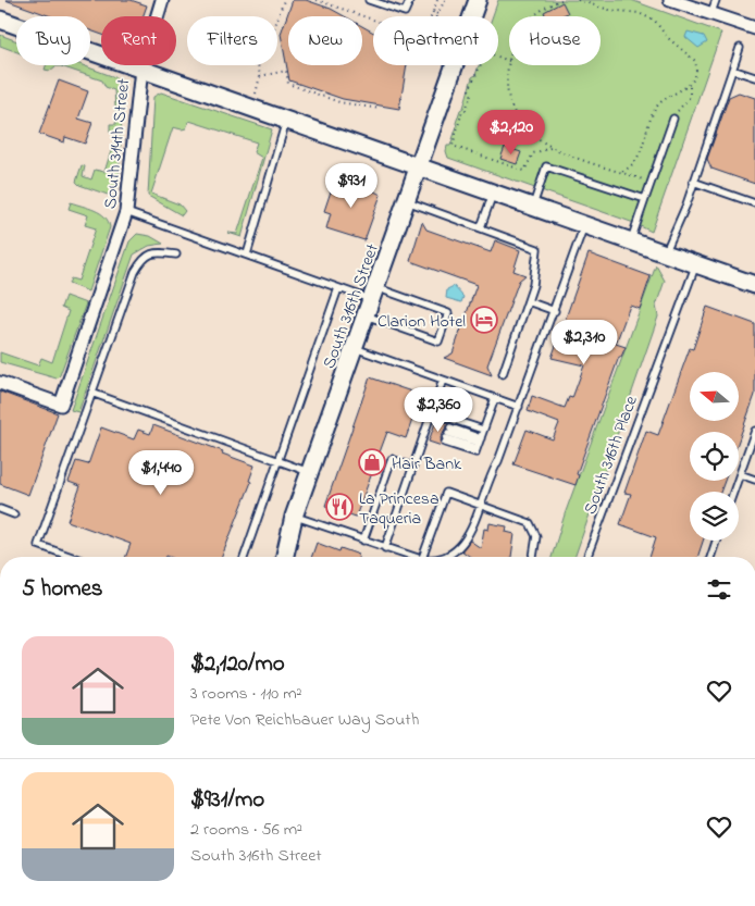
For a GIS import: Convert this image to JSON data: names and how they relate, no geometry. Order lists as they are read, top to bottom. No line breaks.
{"streets":{"street":["South 314th Street","South 316th Street"],"lane":["South 316th Place"]},"places":{"hotel":["Clarion Hotel"],"shop":["Hair Bank"],"restaurant":["La Princesa Taqueria"]},"north":"left","page":{"chip":["Buy","Rent","Filters","New","Apartment","House"],"price":["$2,120","$931","$2,310","$2,360","$1,440"],"heading":"5 homes","list":[{"name":"$2,120/mo","note":"3 rooms · 110 m² · Pete Von Reichbauer Way South"},{"name":"$931/mo","note":"2 rooms · 56 m² · South 316th Street"}]}}
